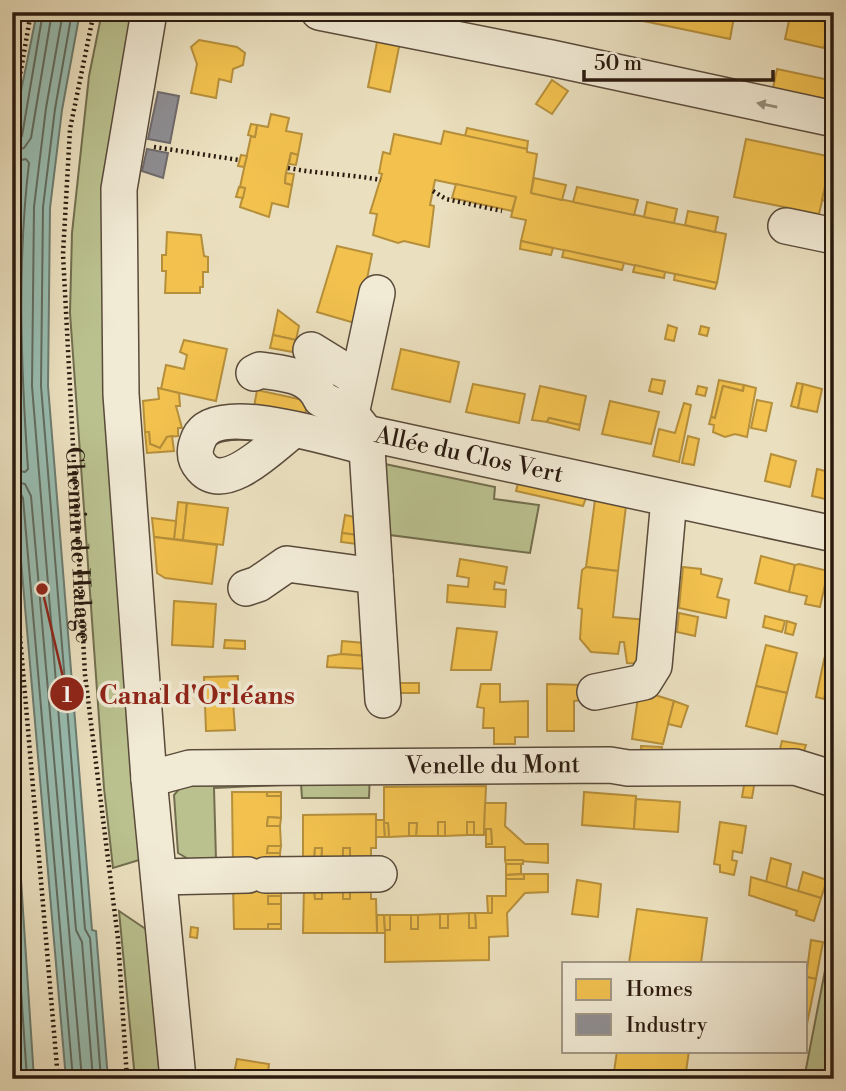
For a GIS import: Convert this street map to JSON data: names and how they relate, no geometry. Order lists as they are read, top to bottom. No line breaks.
{"streets":{"street":["Allée du Clos Vert","Venelle du Mont"],"path":["Chemin de Halage"]},"places":["Canal d'Orléans"],"legend":["Homes","Industry"],"scale_bar":"50 m"}
